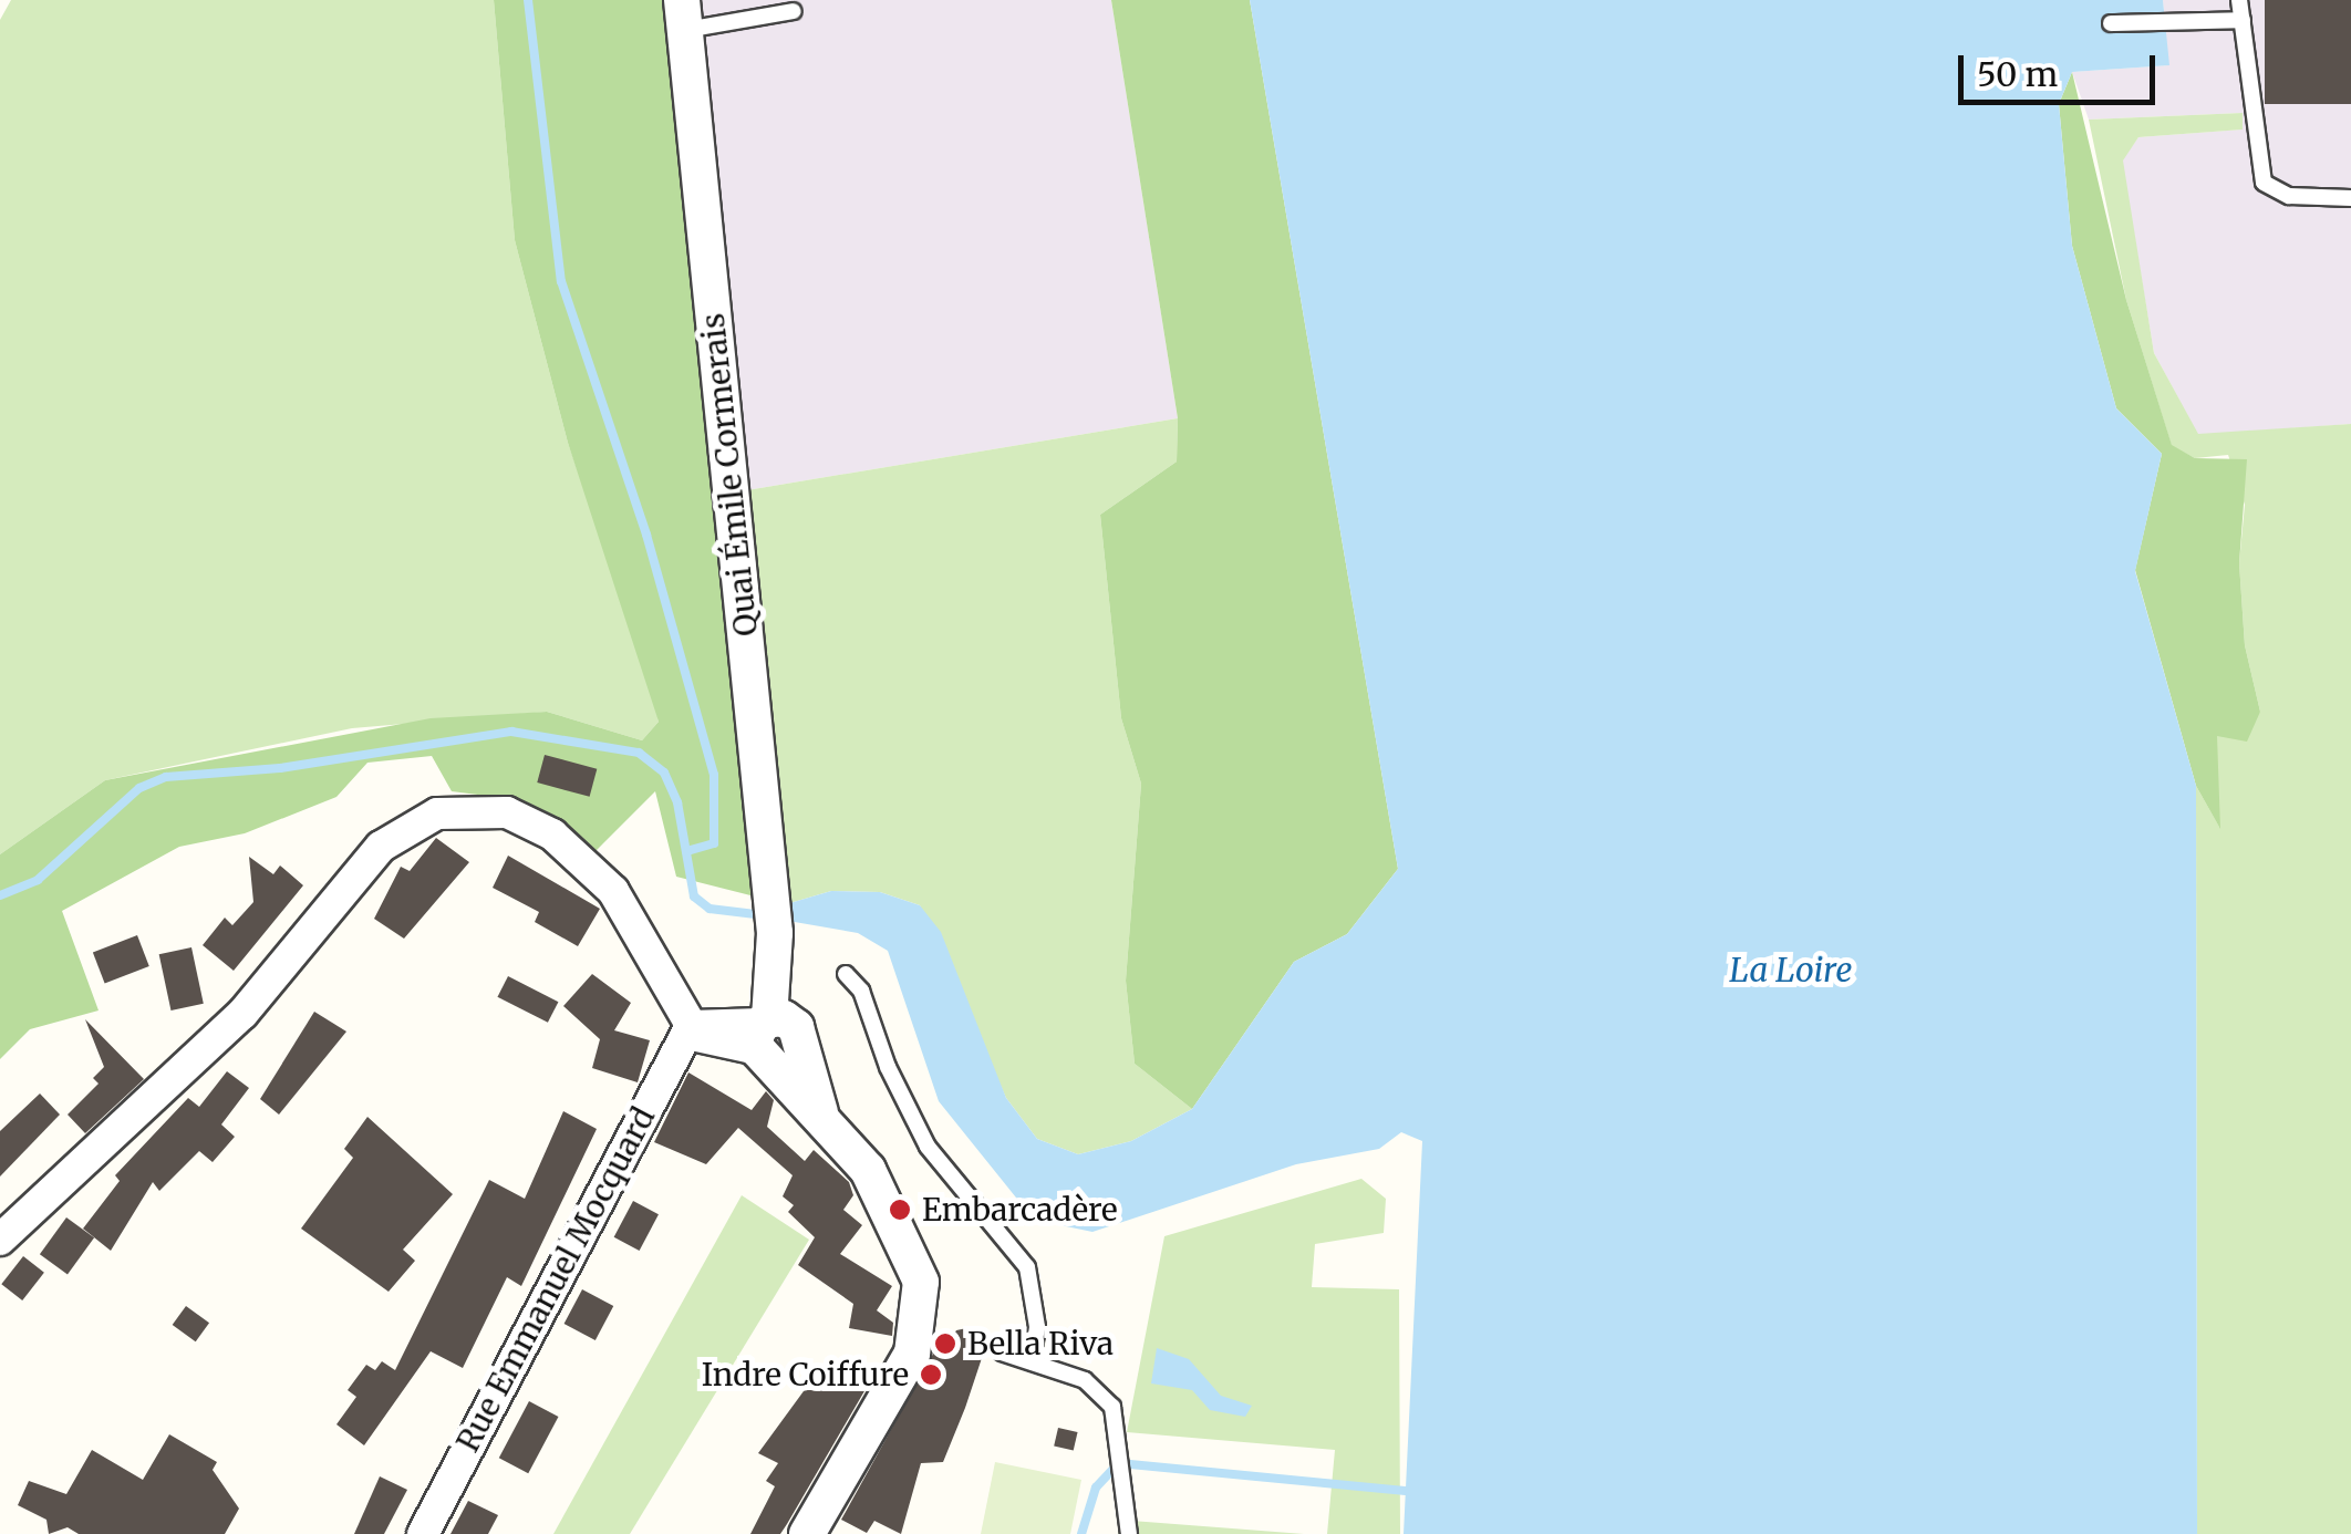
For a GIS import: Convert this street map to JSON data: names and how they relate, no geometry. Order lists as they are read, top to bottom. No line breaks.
{"streets":{"street":["Quai Émile Cormerais","Rue Emmanuel Mocquard"]},"water":["La Loire"],"places":["Embarcadère","Bella Riva","Indre Coiffure"],"scale_bar":"50 m"}
